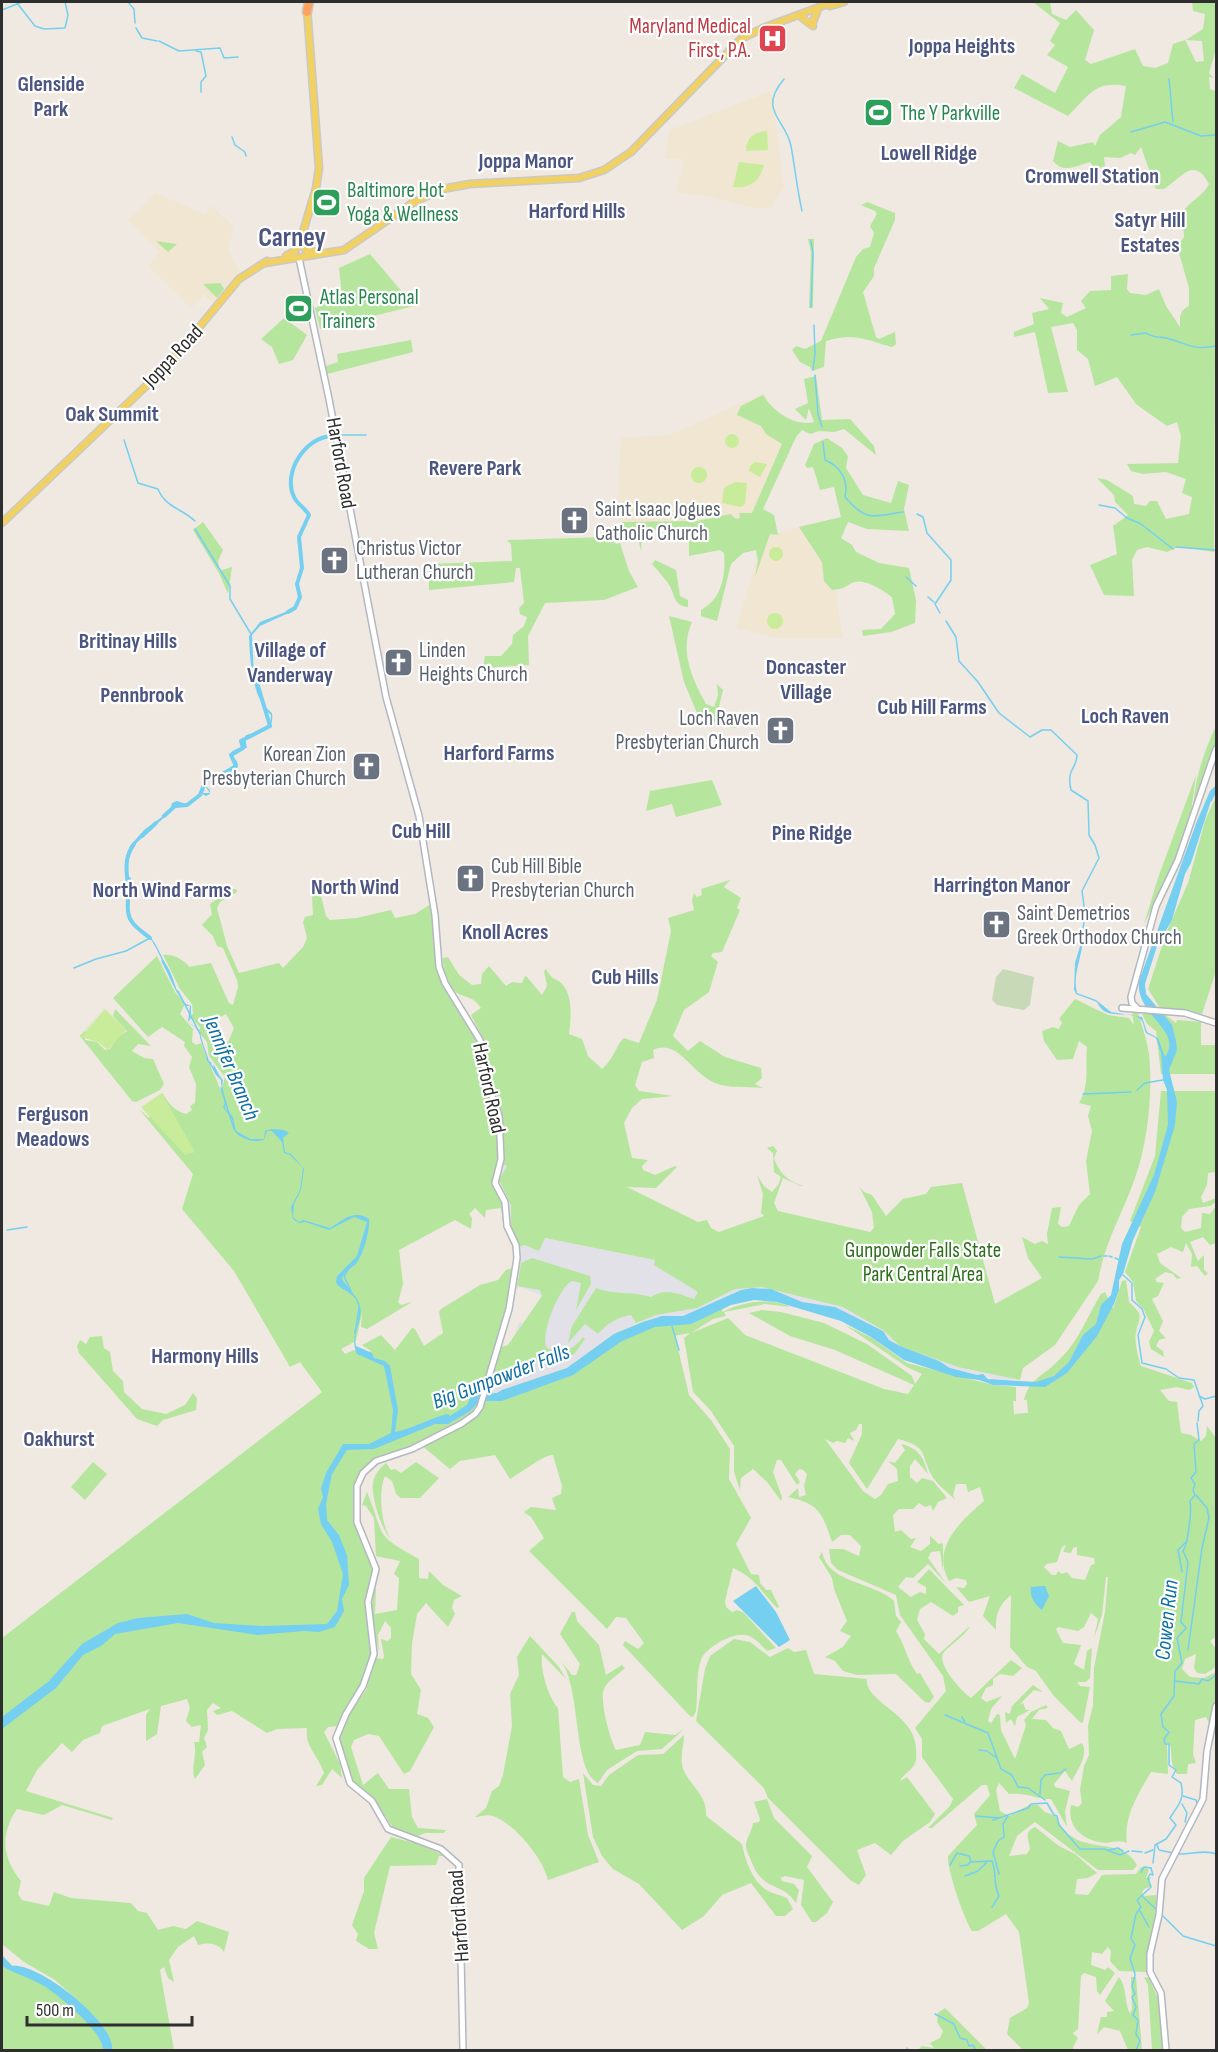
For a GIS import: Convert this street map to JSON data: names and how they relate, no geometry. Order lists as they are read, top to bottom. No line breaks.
{"streets":{"main road":["Joppa Road","Harford Road"]},"crossings":[["Joppa Road","Harford Road"]],"districts":["Joppa Heights","Glenside Park","Lowell Ridge","Joppa Manor","Cromwell Station","Harford Hills","Satyr Hill Estates","Carney","Oak Summit","Revere Park","Britinay Hills","Village of Vanderway","Doncaster Village","Pennbrook","Cub Hill Farms","Loch Raven","Harford Farms","Cub Hill","Pine Ridge","Harrington Manor","North Wind","North Wind Farms","Knoll Acres","Cub Hills","Ferguson Meadows","Harmony Hills","Oakhurst"],"water":["Jennifer Branch","Big Gunpowder Falls","Cowen Run"],"parks":["Gunpowder Falls State Park Central Area"],"places":{"hospital":["Maryland Medical First, P.A."],"sports":["The Y Parkville","Baltimore Hot Yoga & Wellness","Atlas Personal Trainers"],"church":["Saint Isaac Jogues Catholic Church","Christus Victor Lutheran Church","Linden Heights Church","Loch Raven Presbyterian Church","Korean Zion Presbyterian Church","Cub Hill Bible Presbyterian Church","Saint Demetrios Greek Orthodox Church"]},"scale_bar":"500 m"}
